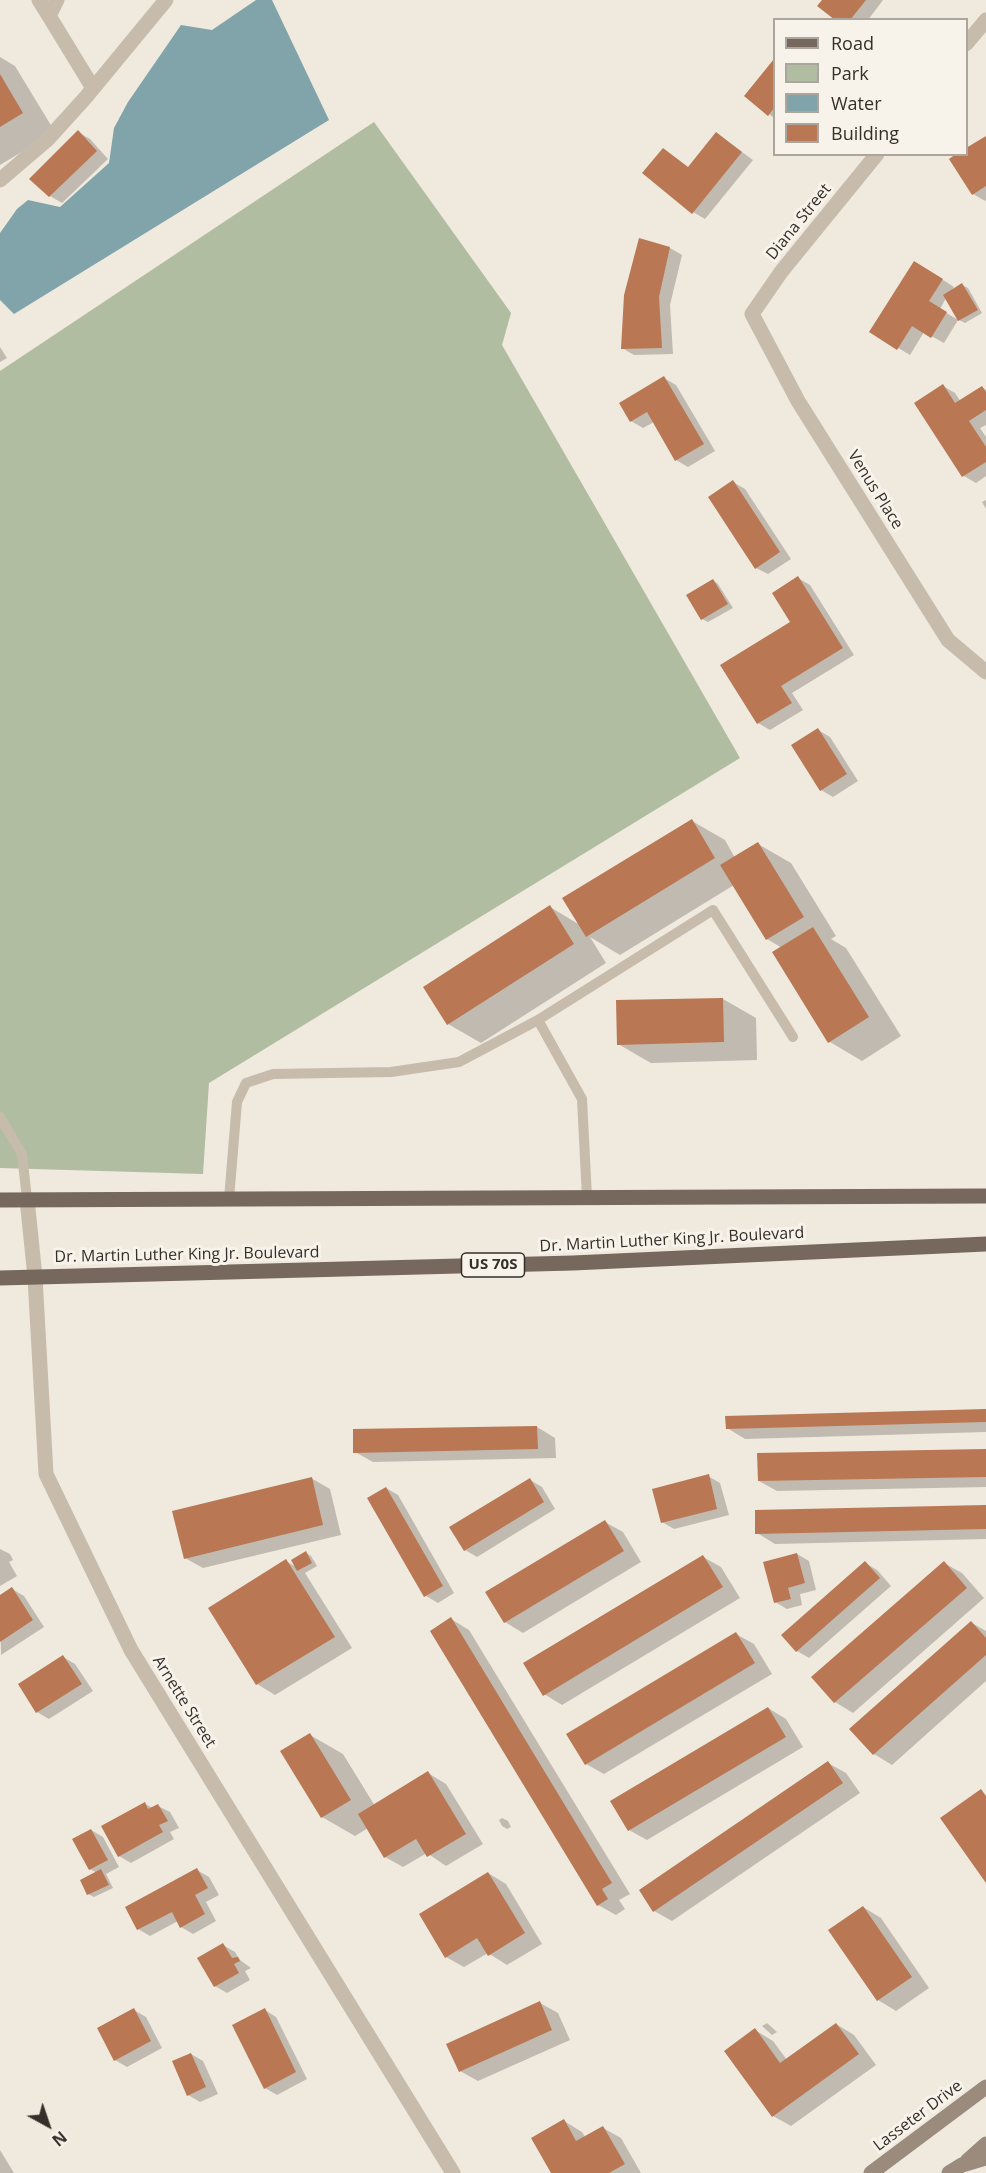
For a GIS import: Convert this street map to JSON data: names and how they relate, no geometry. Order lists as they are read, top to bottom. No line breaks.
{"streets":{"main road":["Dr. Martin Luther King Jr. Boulevard","US 70S"],"street":["Diana Street","Venus Place","Arnette Street","Lasseter Drive"]},"crossings":[["Diana Street","Venus Place"],["Dr. Martin Luther King Jr. Boulevard","Arnette Street"]],"legend":["Road","Park","Water","Building"],"north":"bottom right"}
